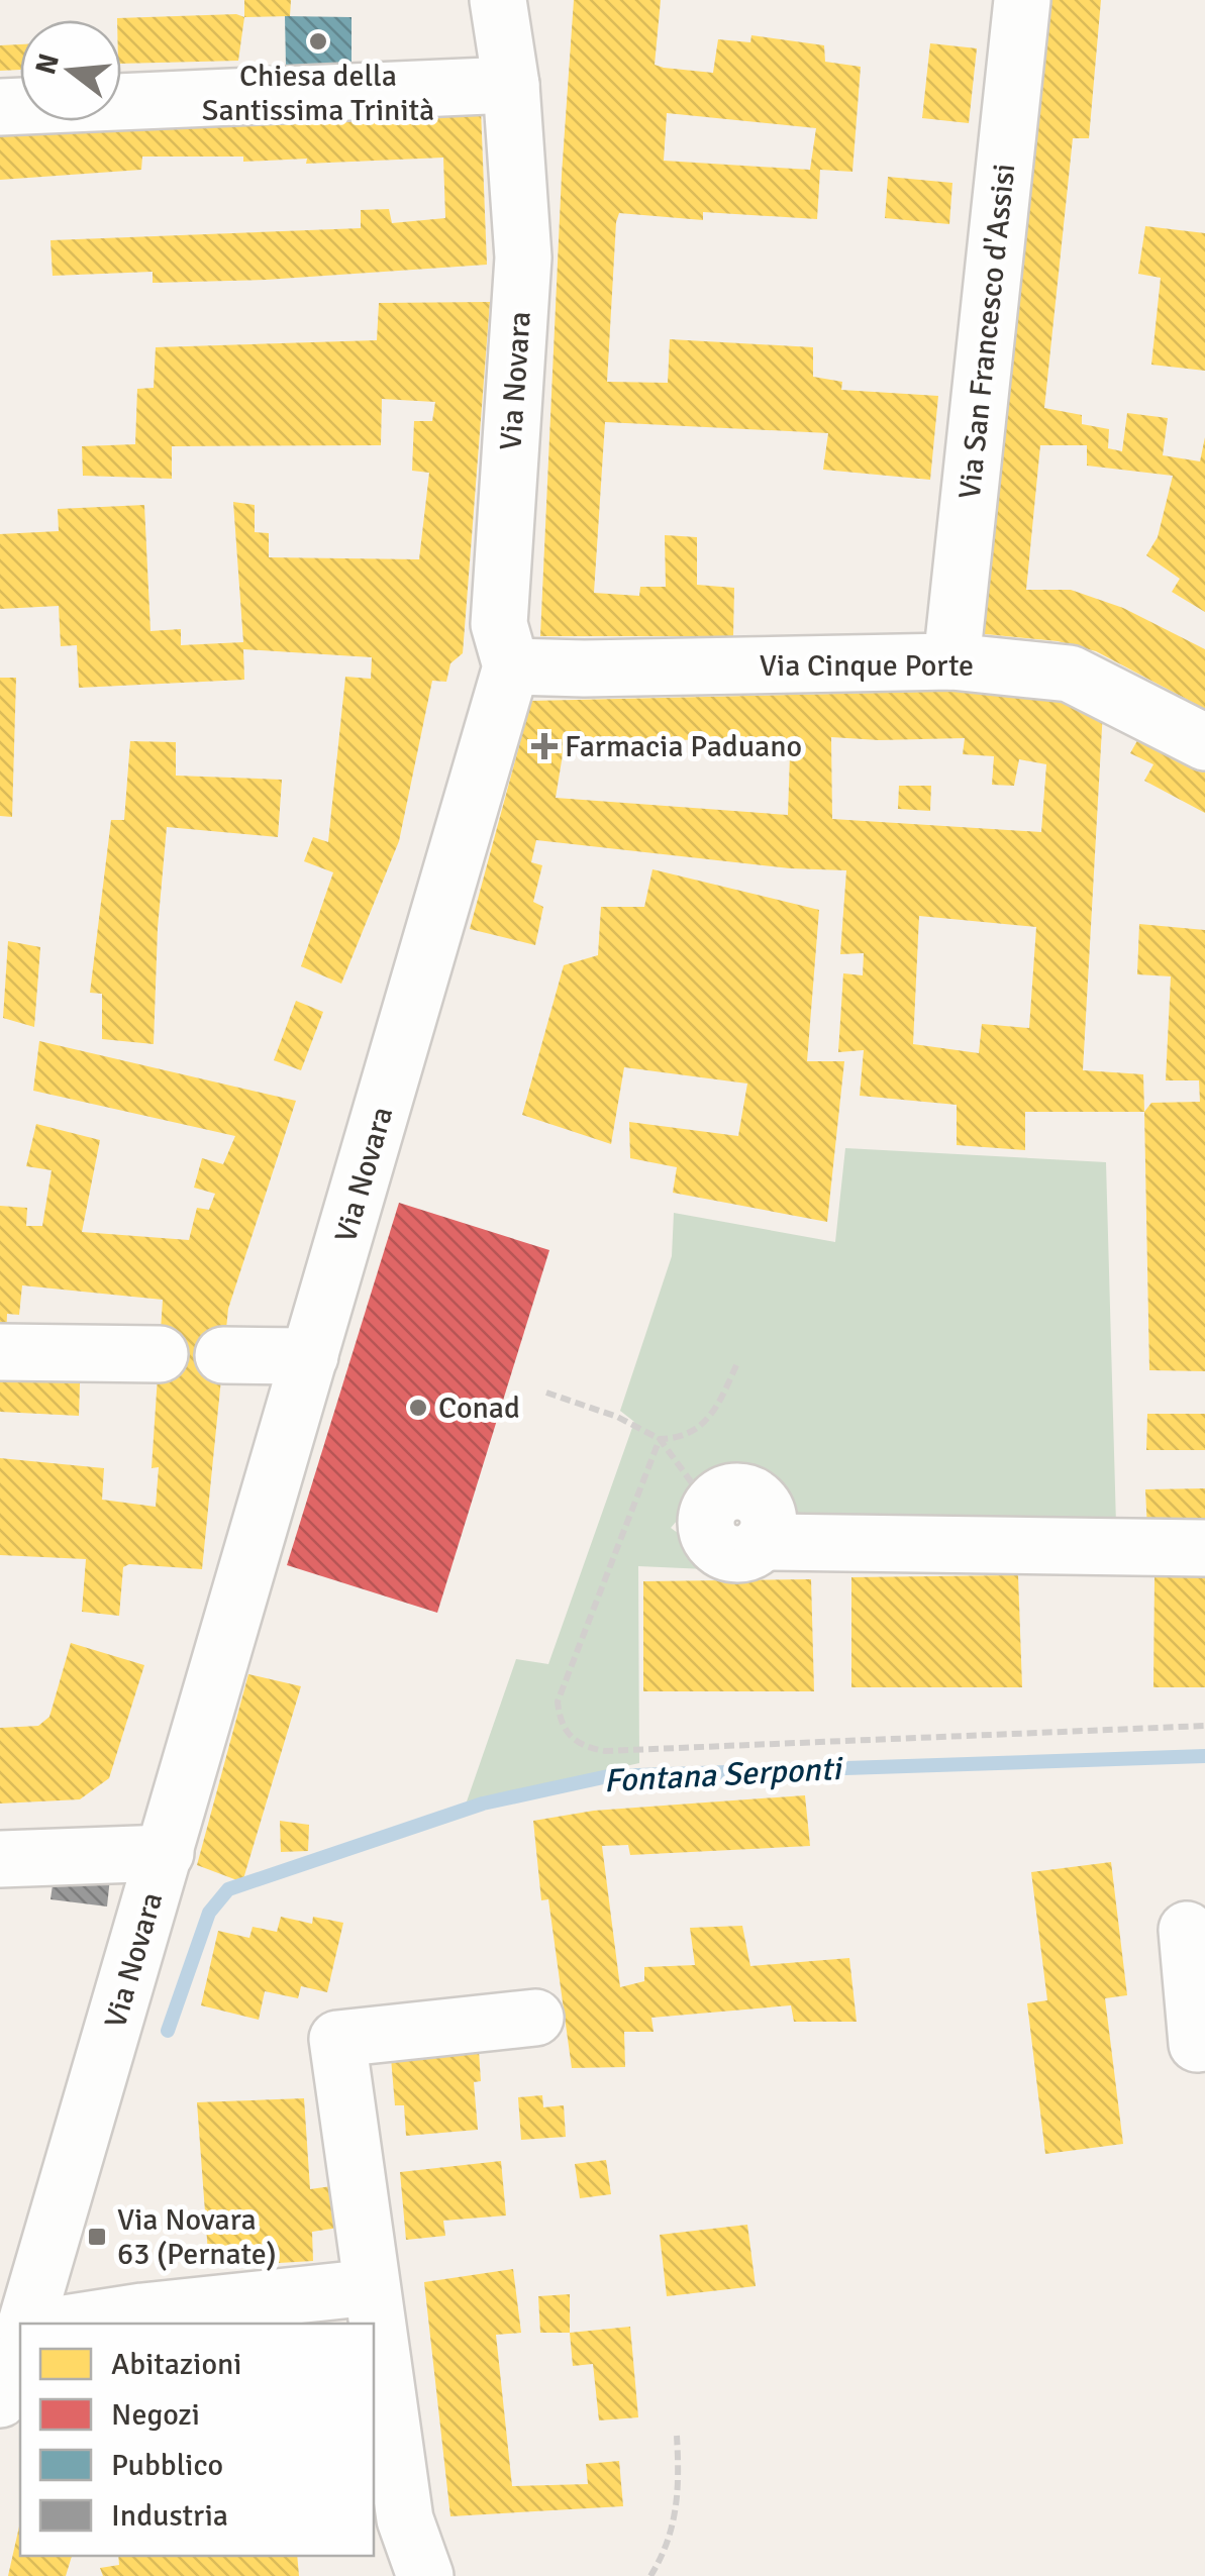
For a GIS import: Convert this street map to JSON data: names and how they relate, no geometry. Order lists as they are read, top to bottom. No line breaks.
{"streets":{"street":["Via San Francesco d'Assisi","Via Novara","Via Cinque Porte"]},"crossings":[["Via San Francesco d'Assisi","Via Cinque Porte"],["Via Novara","Via Cinque Porte"]],"water":["Fontana Serponti"],"places":{"other":["Chiesa della Santissima Trinità","Conad"],"health":["Farmacia Paduano"],"transit":["Via Novara 63 (Pernate)"]},"legend":["Abitazioni","Negozi","Pubblico","Industria"],"north":"left"}
